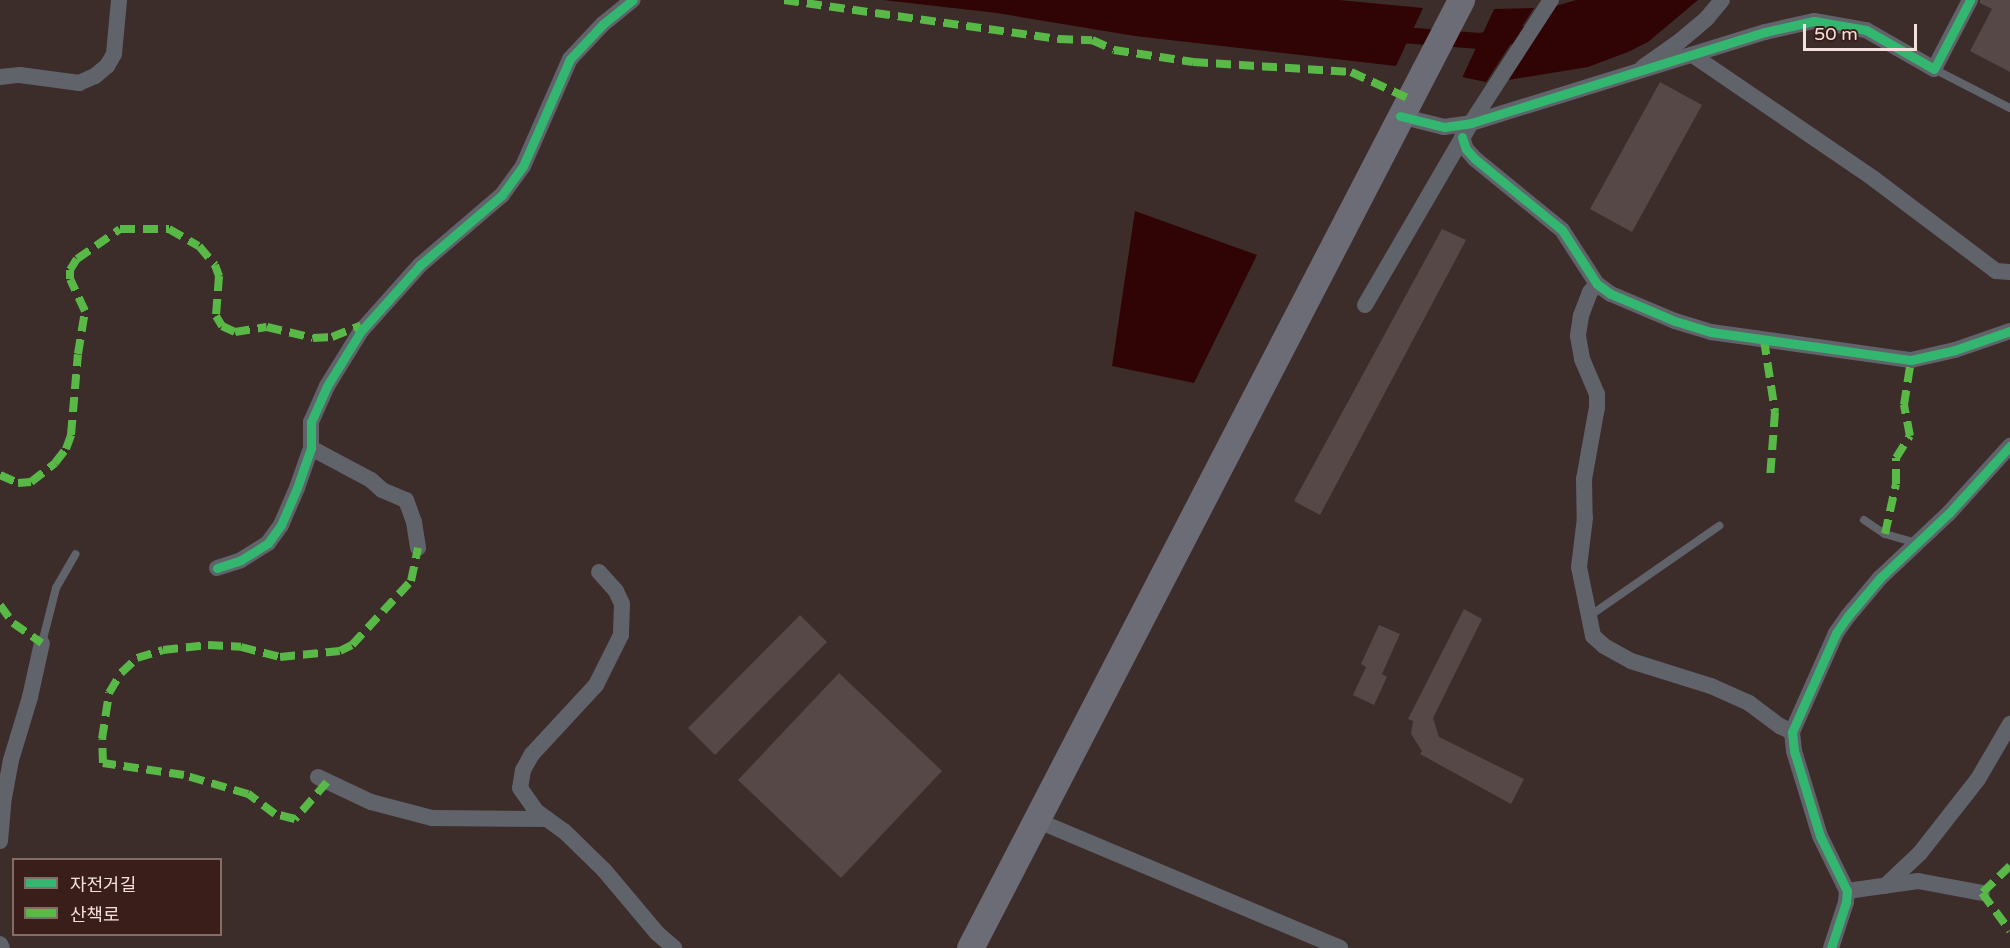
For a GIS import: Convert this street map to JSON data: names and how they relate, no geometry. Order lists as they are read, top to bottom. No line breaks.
{"legend":["자전거길","산책로"],"scale_bar":"50 m"}
